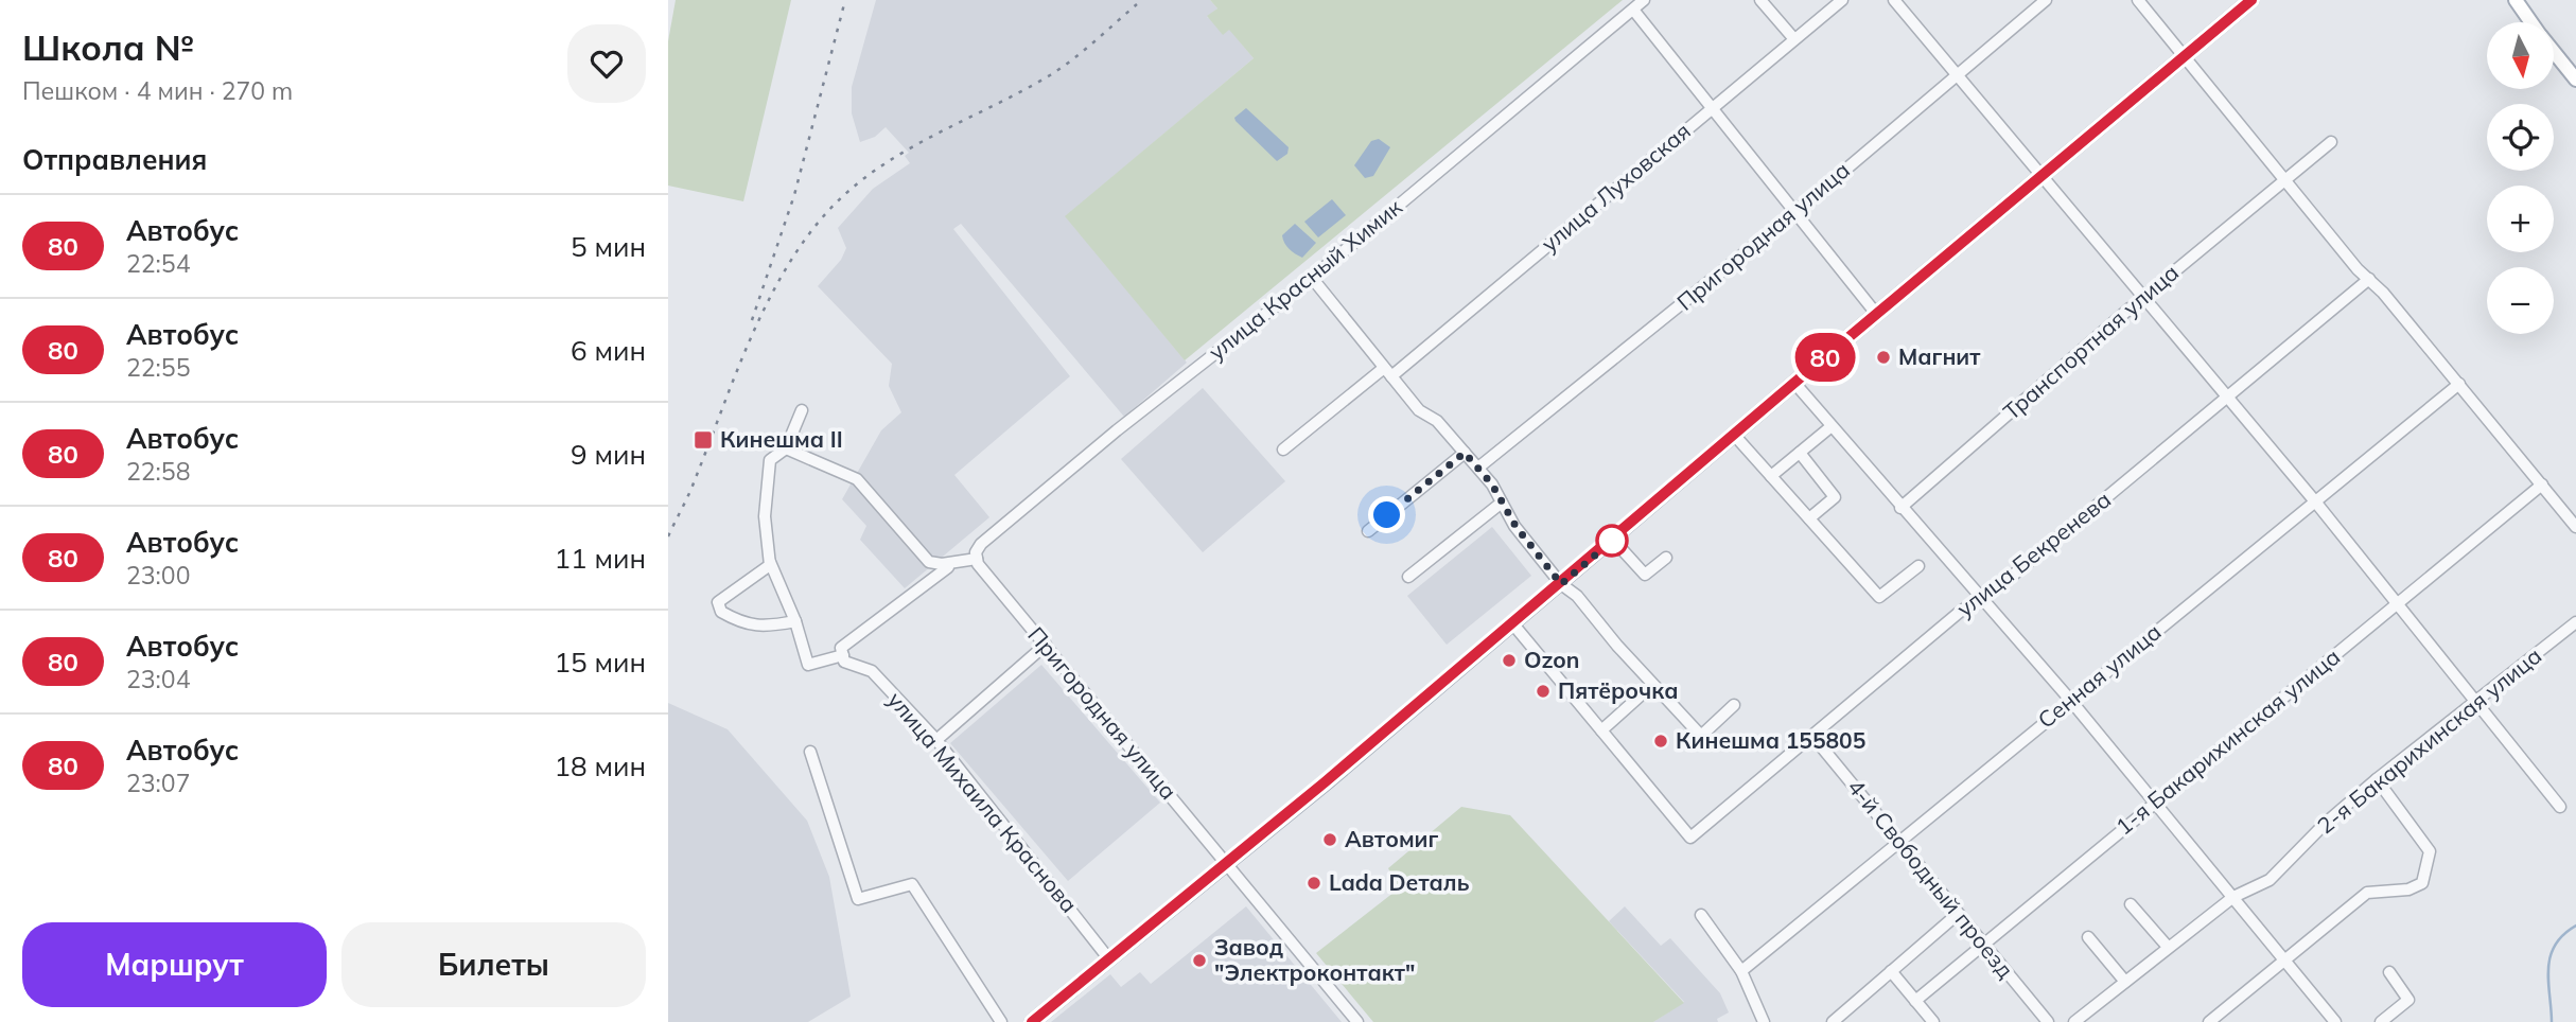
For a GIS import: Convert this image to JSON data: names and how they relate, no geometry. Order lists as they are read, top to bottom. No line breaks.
{"streets":{"street":["улица Луховская","Пригородная улица","улица Красный Химик","Транспортная улица","улица Бекренева","Сенная улица","2-я Бакарихинская улица","1-я Бакарихинская улица","улица Михаила Краснова","4-й Свободный проезд"]},"crossings":[["Пригородная улица","улица Красный Химик"],["улица Бекренева","4-й Свободный проезд"],["Сенная улица","4-й Свободный проезд"],["1-я Бакарихинская улица","4-й Свободный проезд"]],"places":{"other":["Магнит","Ozon","Пятёрочка","Кинешма 155805","Автомиг","Lada Dеталь","Завод \"Электроконтакт\""],"transit":["Кинешма II"]},"lines":["bus line 80"],"north":"bottom","page":{"heading":[["Школа №","Пешком · 4 мин · 270 m"],"Отправления"],"on_map":"80","map_buttons":["+","−"],"list":[{"mark":"80","name":"Автобус","note":"22:54","value":"5 мин"},{"mark":"80","name":"Автобус","note":"22:55","value":"6 мин"},{"mark":"80","name":"Автобус","note":"22:58","value":"9 мин"},{"mark":"80","name":"Автобус","note":"23:00","value":"11 мин"},{"mark":"80","name":"Автобус","note":"23:04","value":"15 мин"},{"mark":"80","name":"Автобус","note":"23:07","value":"18 мин"}],"buttons":["Маршрут","Билеты"]}}
